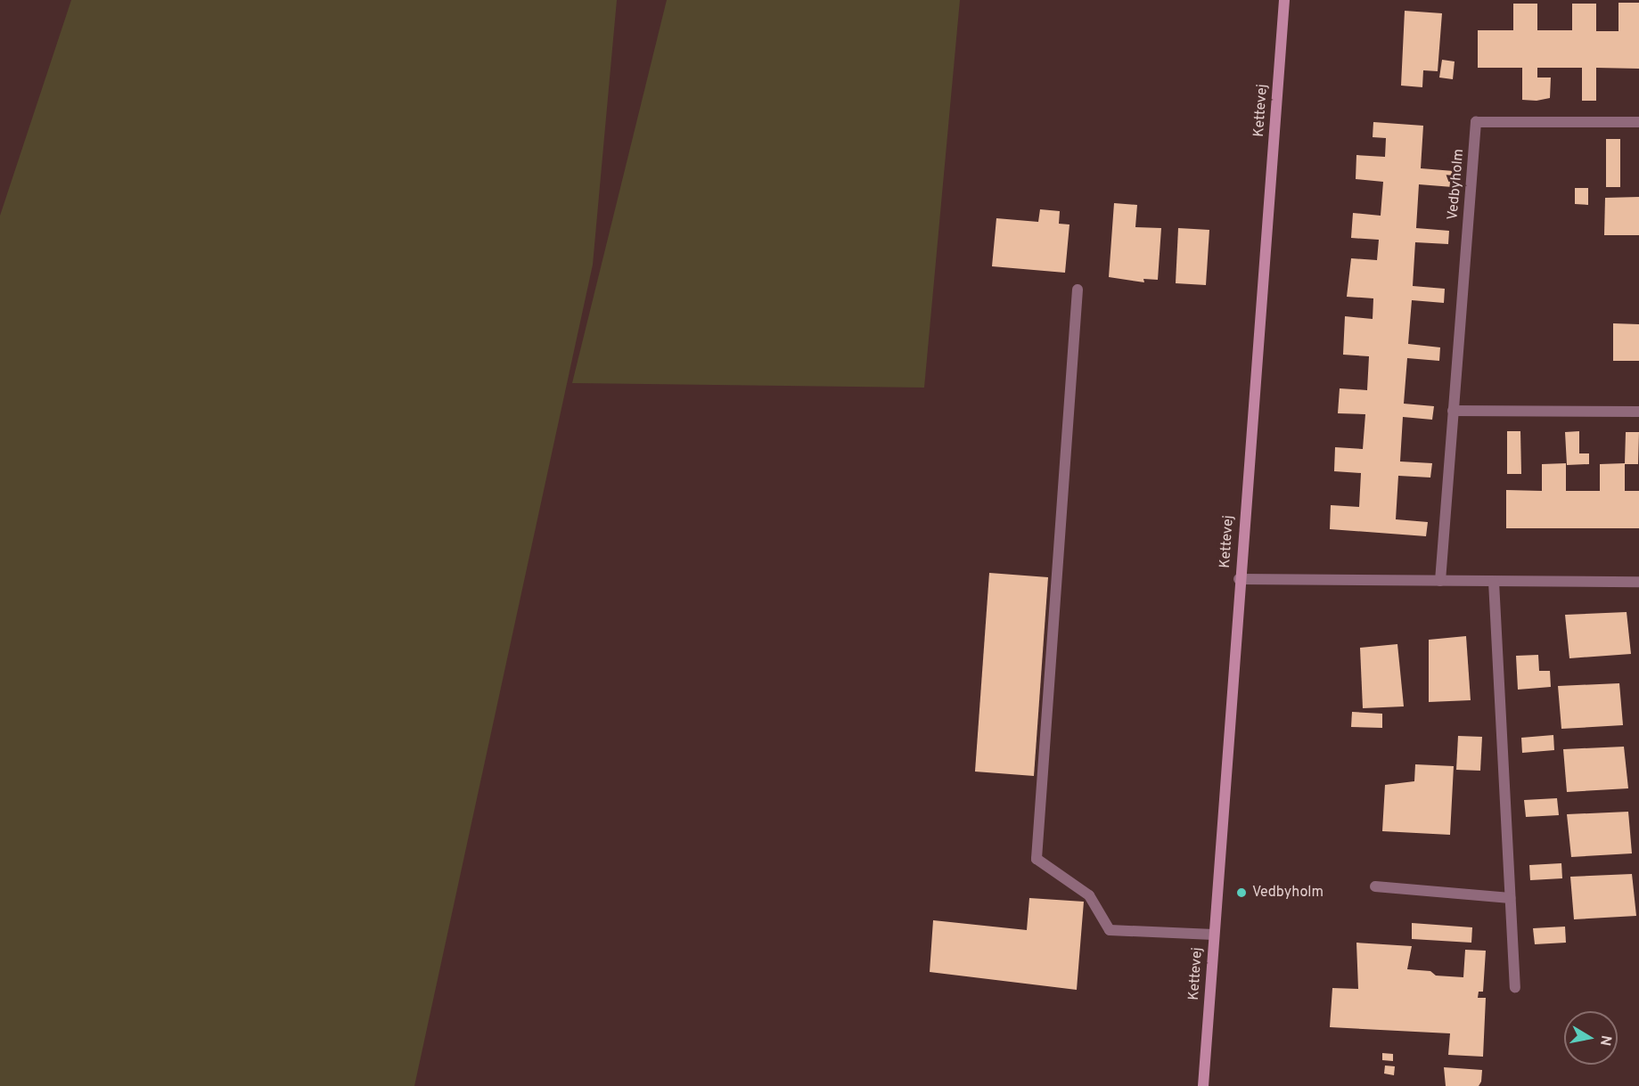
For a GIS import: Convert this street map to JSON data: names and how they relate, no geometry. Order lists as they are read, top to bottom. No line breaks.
{"streets":{"street":["Kettevej","Vedbyholm"]},"places":["Vedbyholm"],"north":"right"}
